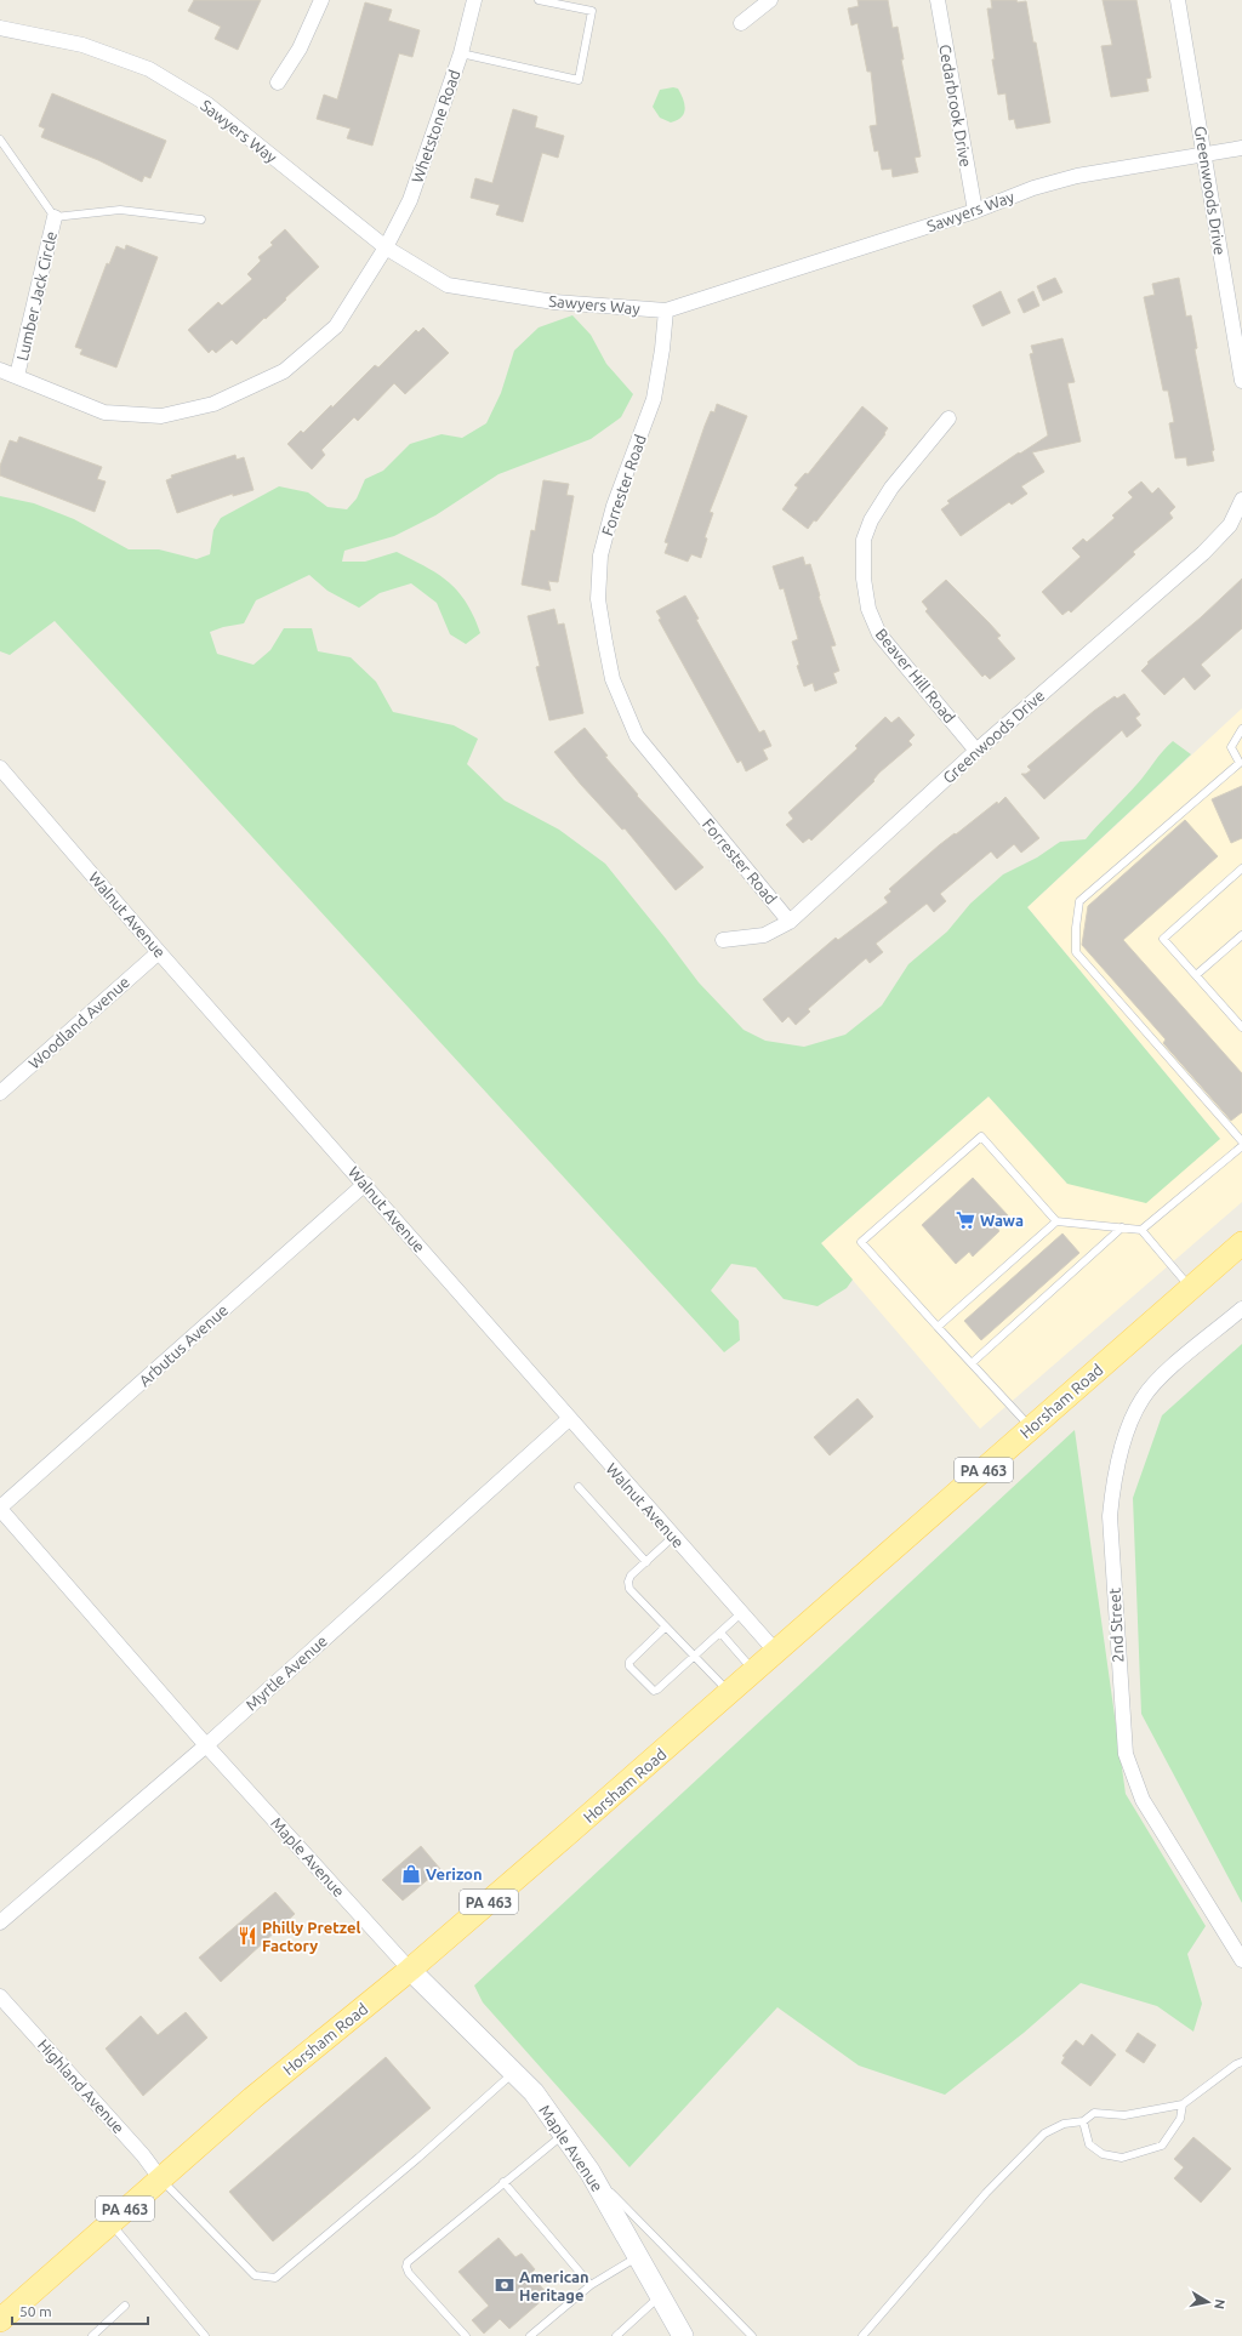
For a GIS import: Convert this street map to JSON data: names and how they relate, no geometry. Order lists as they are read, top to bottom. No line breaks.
{"streets":{"main road":["Horsham Road","PA 463"],"street":["Cedarbrook Drive","Whetstone Road","Sawyers Way","Greenwoods Drive","Lumber Jack Circle","Forrester Road","Beaver Hill Road","Walnut Avenue","Woodland Avenue","Arbutus Avenue","2nd Street","Myrtle Avenue","Maple Avenue","Highland Avenue"]},"crossings":[["Cedarbrook Drive","Sawyers Way"],["Whetstone Road","Sawyers Way"],["Whetstone Road","Lumber Jack Circle"],["Sawyers Way","Greenwoods Drive"],["Sawyers Way","Forrester Road"],["Greenwoods Drive","Forrester Road"],["Greenwoods Drive","Beaver Hill Road"],["Walnut Avenue","Woodland Avenue"],["Walnut Avenue","Arbutus Avenue"],["Walnut Avenue","Horsham Road"],["Walnut Avenue","Myrtle Avenue"],["Arbutus Avenue","Maple Avenue"],["Horsham Road","Maple Avenue"],["Horsham Road","Highland Avenue"],["Myrtle Avenue","Maple Avenue"]],"places":{"supermarket":["Wawa"],"shop":["Verizon"],"restaurant":["Philly Pretzel Factory"],"bank":["American Heritage"]},"scale_bar":"50 m","north":"right"}
